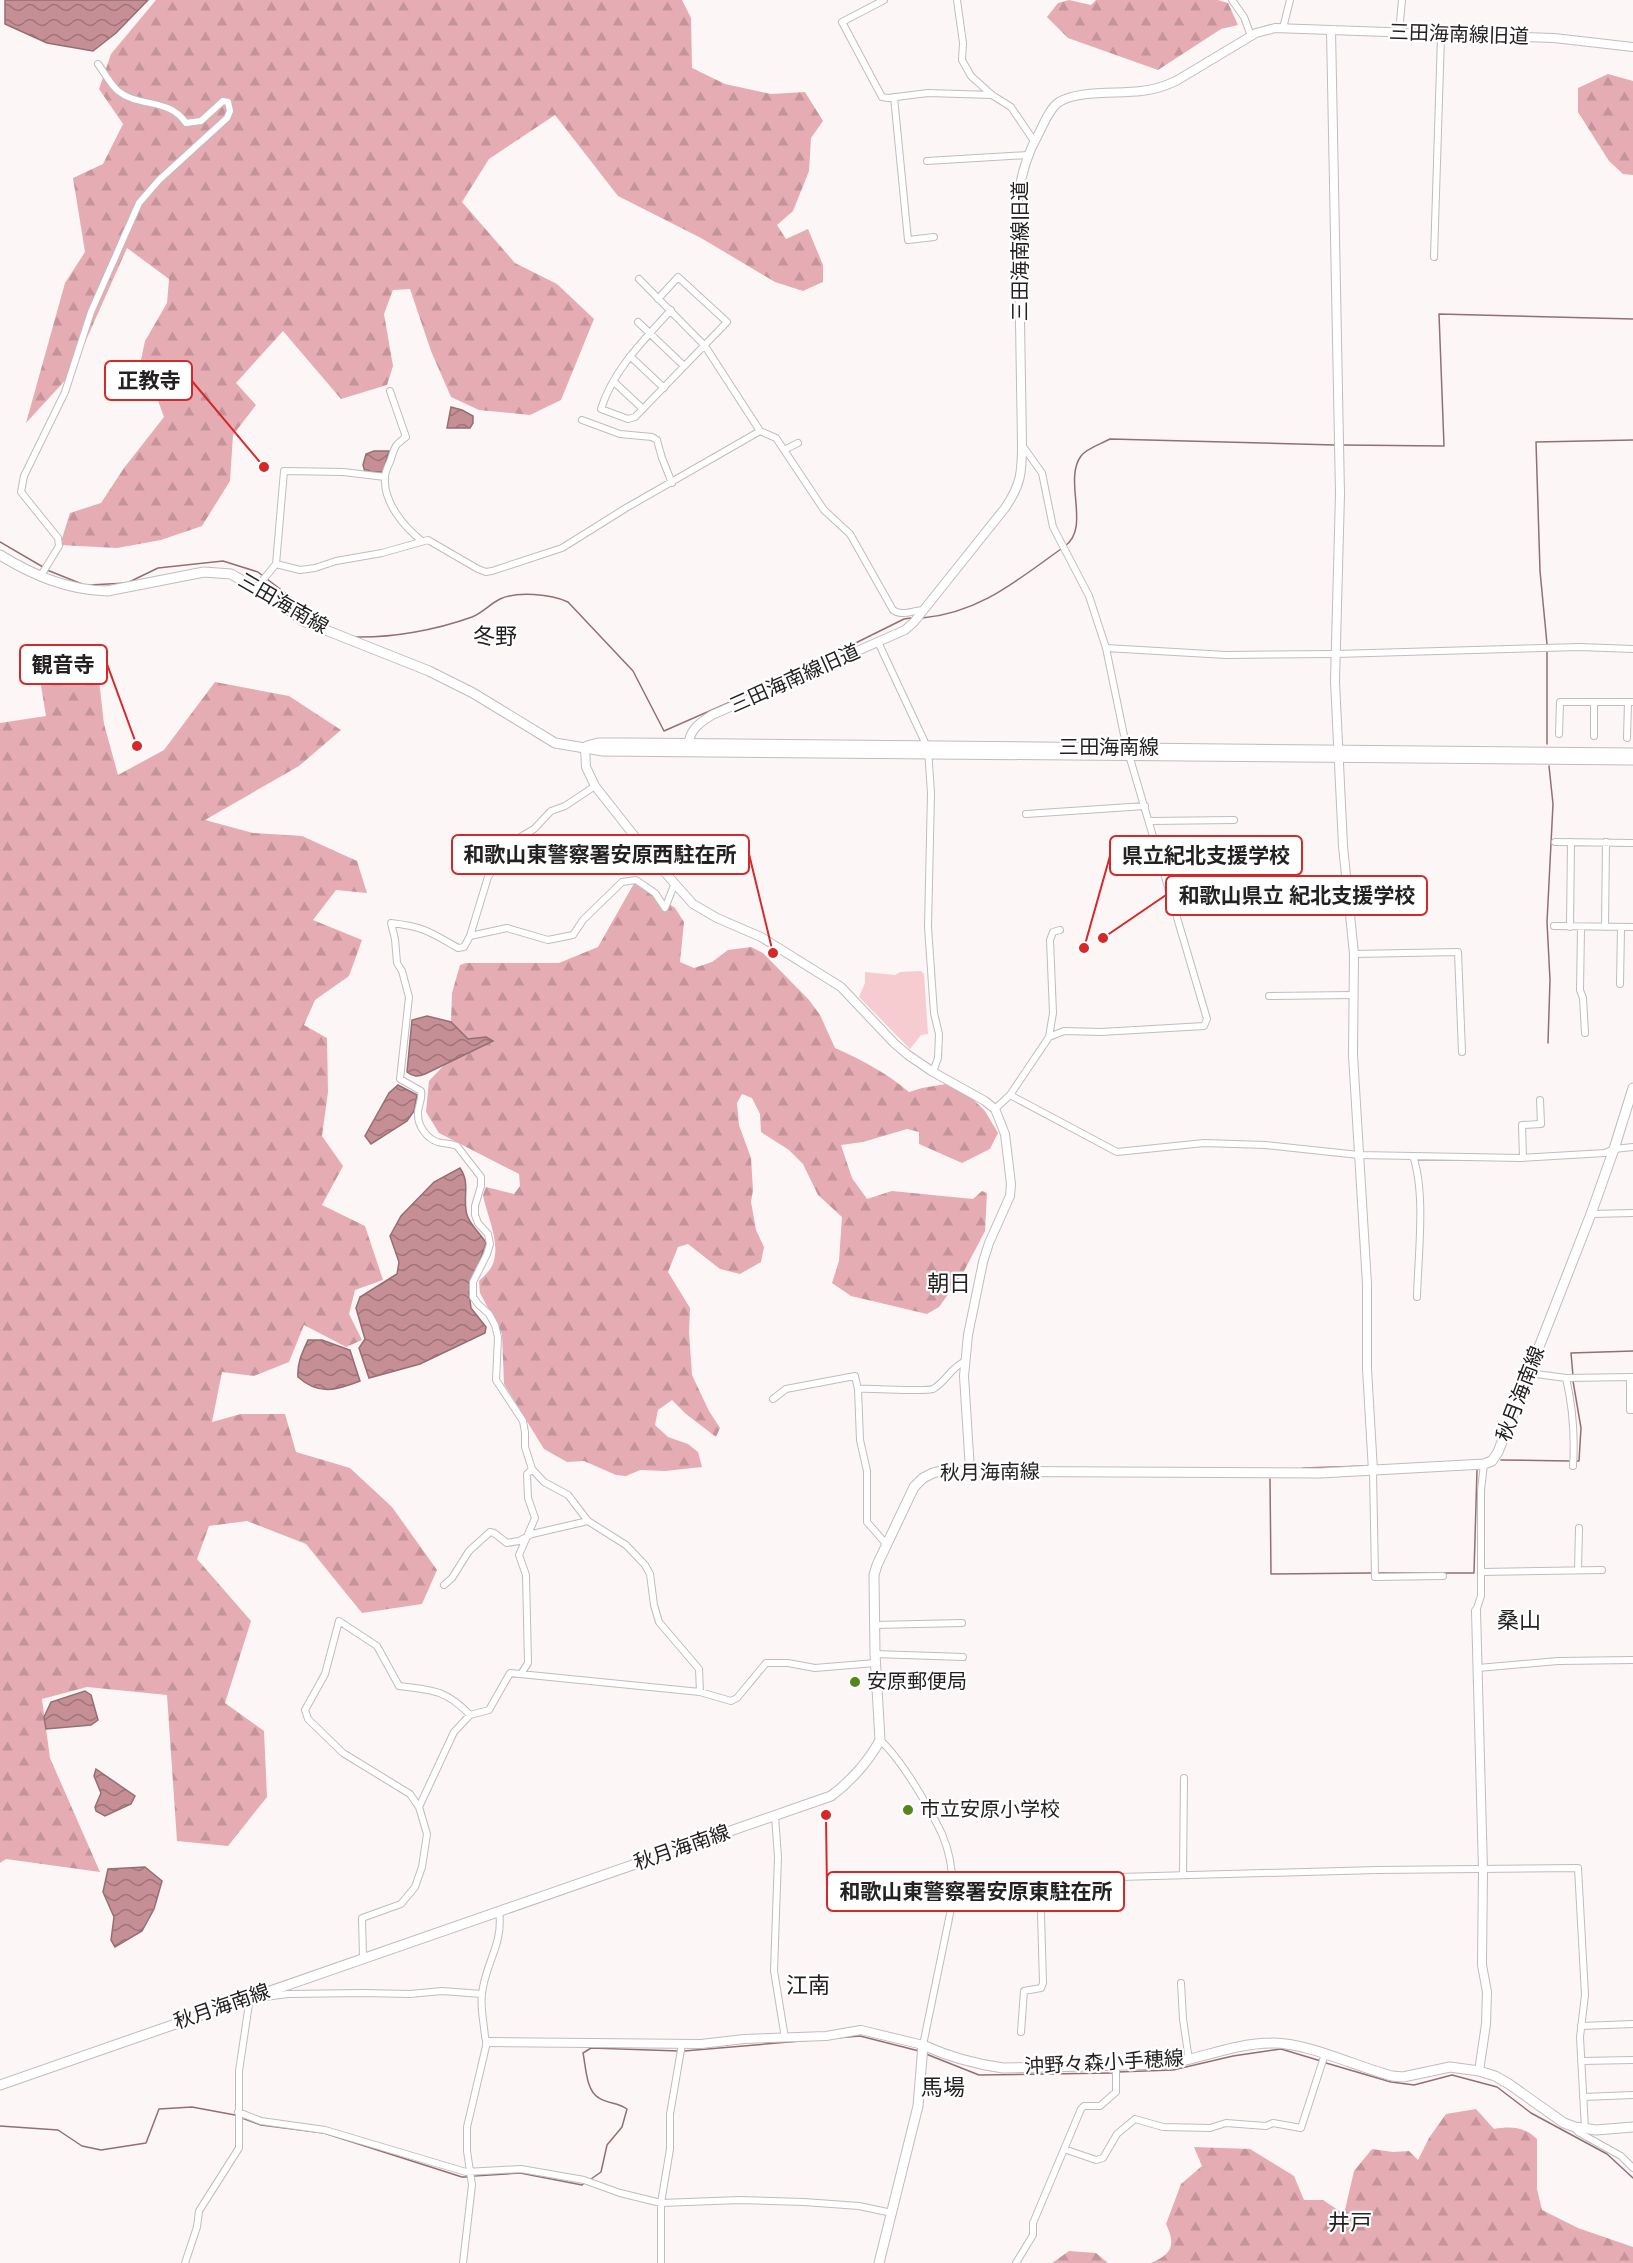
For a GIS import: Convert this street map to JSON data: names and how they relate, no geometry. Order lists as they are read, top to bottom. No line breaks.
{"streets":{"main road":["三田海南線","秋月海南線","沖野々森小手穂線"],"street":["三田海南線旧道"]},"crossings":[["三田海南線旧道","三田海南線"]],"districts":["冬野","朝日","桑山","江南","馬場","井戸"],"places":["正教寺","観音寺","和歌山県立 紀北支援学校","県立紀北支援学校","和歌山東警察署安原西駐在所","安原郵便局","市立安原小学校","和歌山東警察署安原東駐在所"]}
